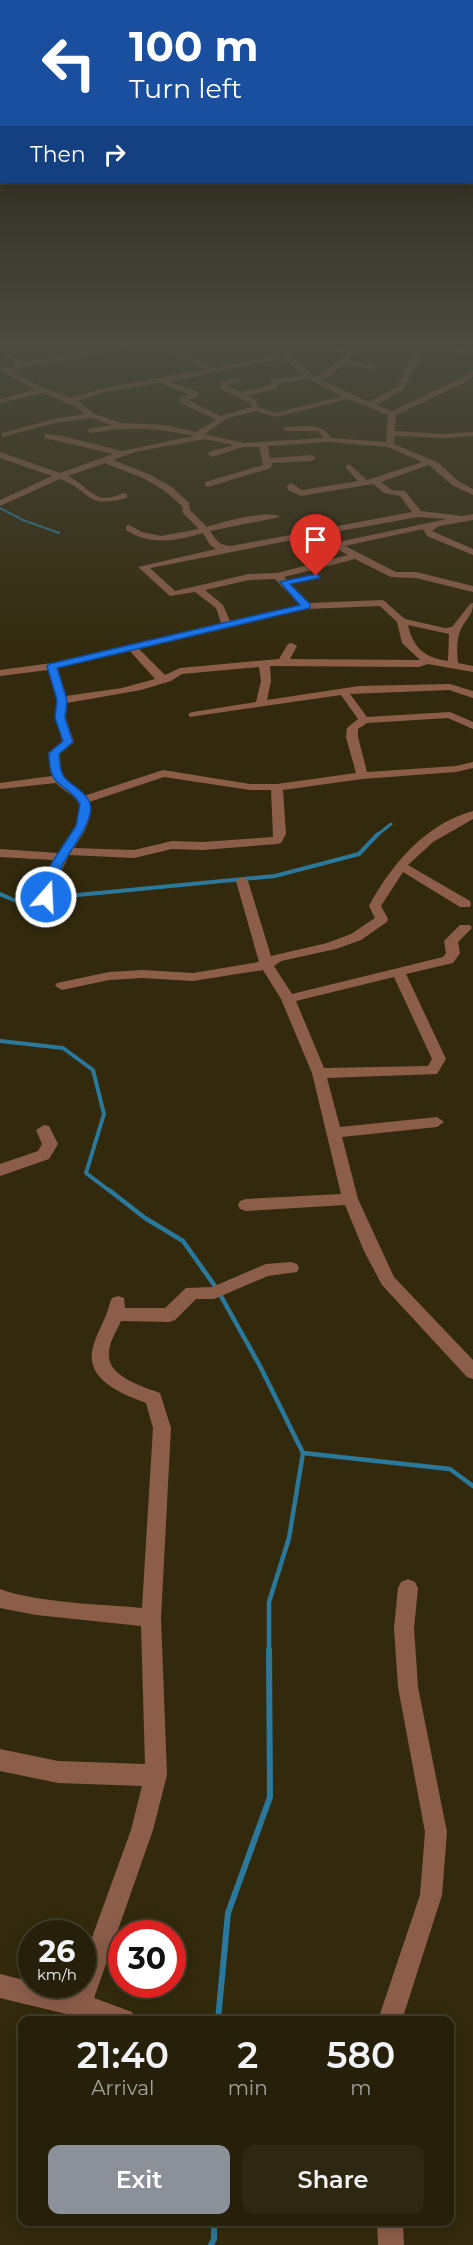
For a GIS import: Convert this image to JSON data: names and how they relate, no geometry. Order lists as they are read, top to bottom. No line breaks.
{"page":{"turn":["100 m","Turn left"],"then":"Then","speed":"26 km/h","limit":"30","eta":["21:40","Arrival","2","min","580","m"],"buttons":["Exit","Share"]}}
